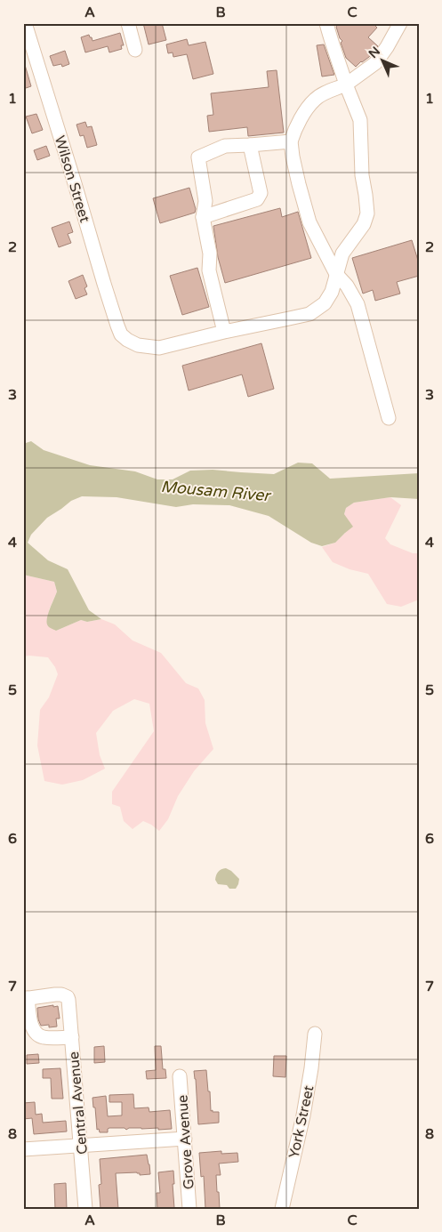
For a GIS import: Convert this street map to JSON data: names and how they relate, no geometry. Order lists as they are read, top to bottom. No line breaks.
{"streets":{"street":["Wilson Street","Central Avenue","York Street","Grove Avenue"]},"water":["Mousam River"],"north":"top left","grid":{"columns":["A","B","C"],"rows":["1","2","3","4","5","6","7","8"]}}
